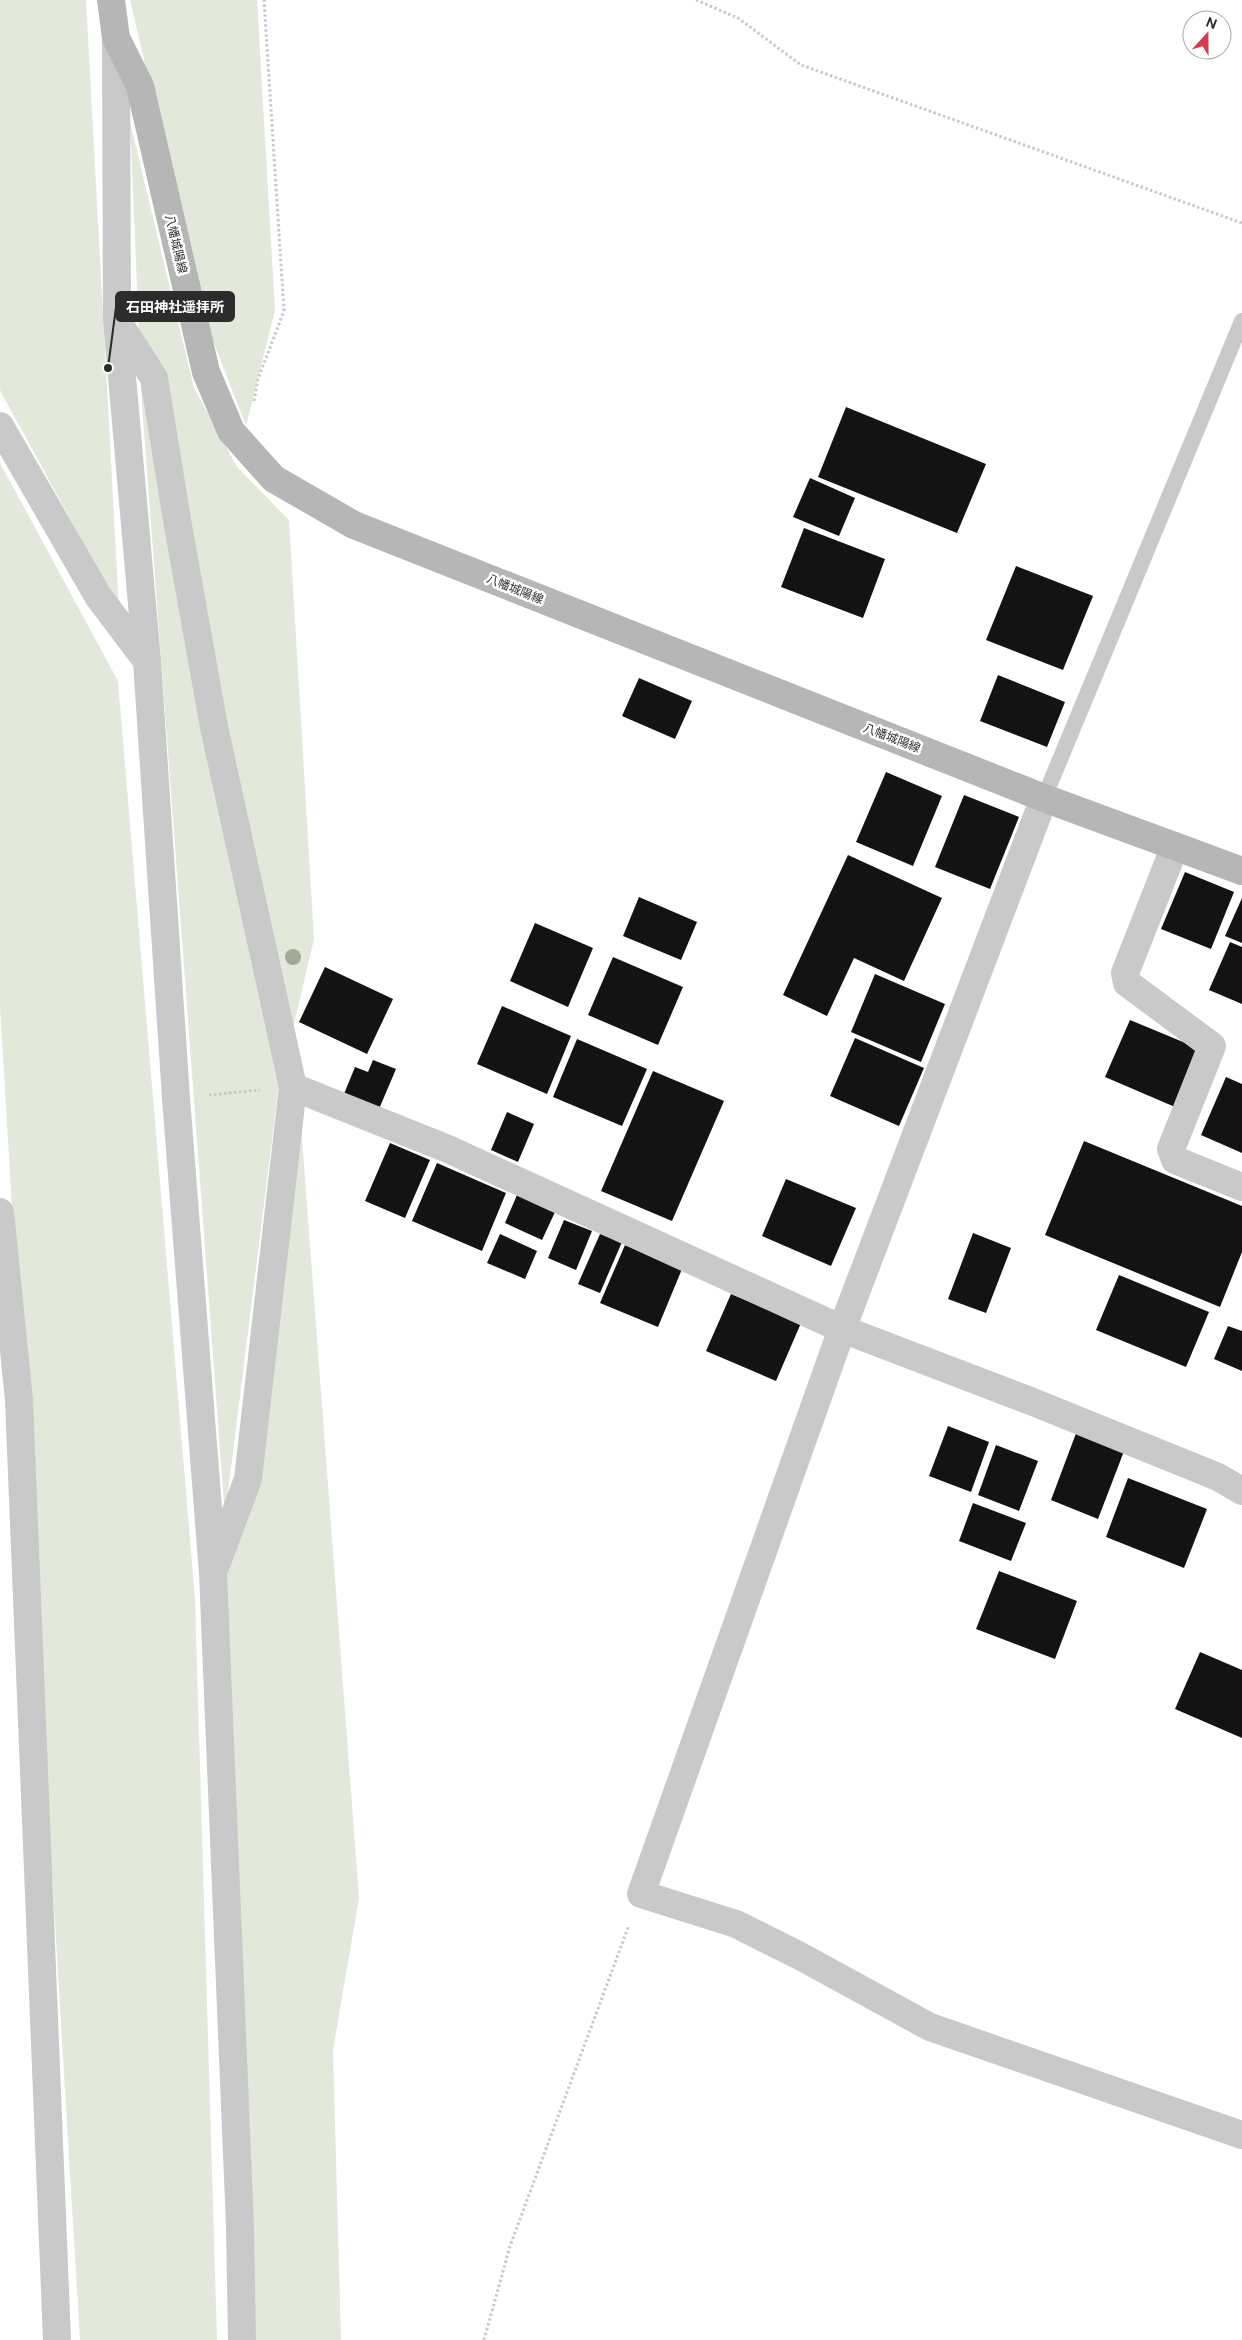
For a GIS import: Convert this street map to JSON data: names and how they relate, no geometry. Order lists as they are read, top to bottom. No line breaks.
{"streets":{"main road":["八幡城陽線"]},"places":["石田神社遥拝所"],"north":"top"}
